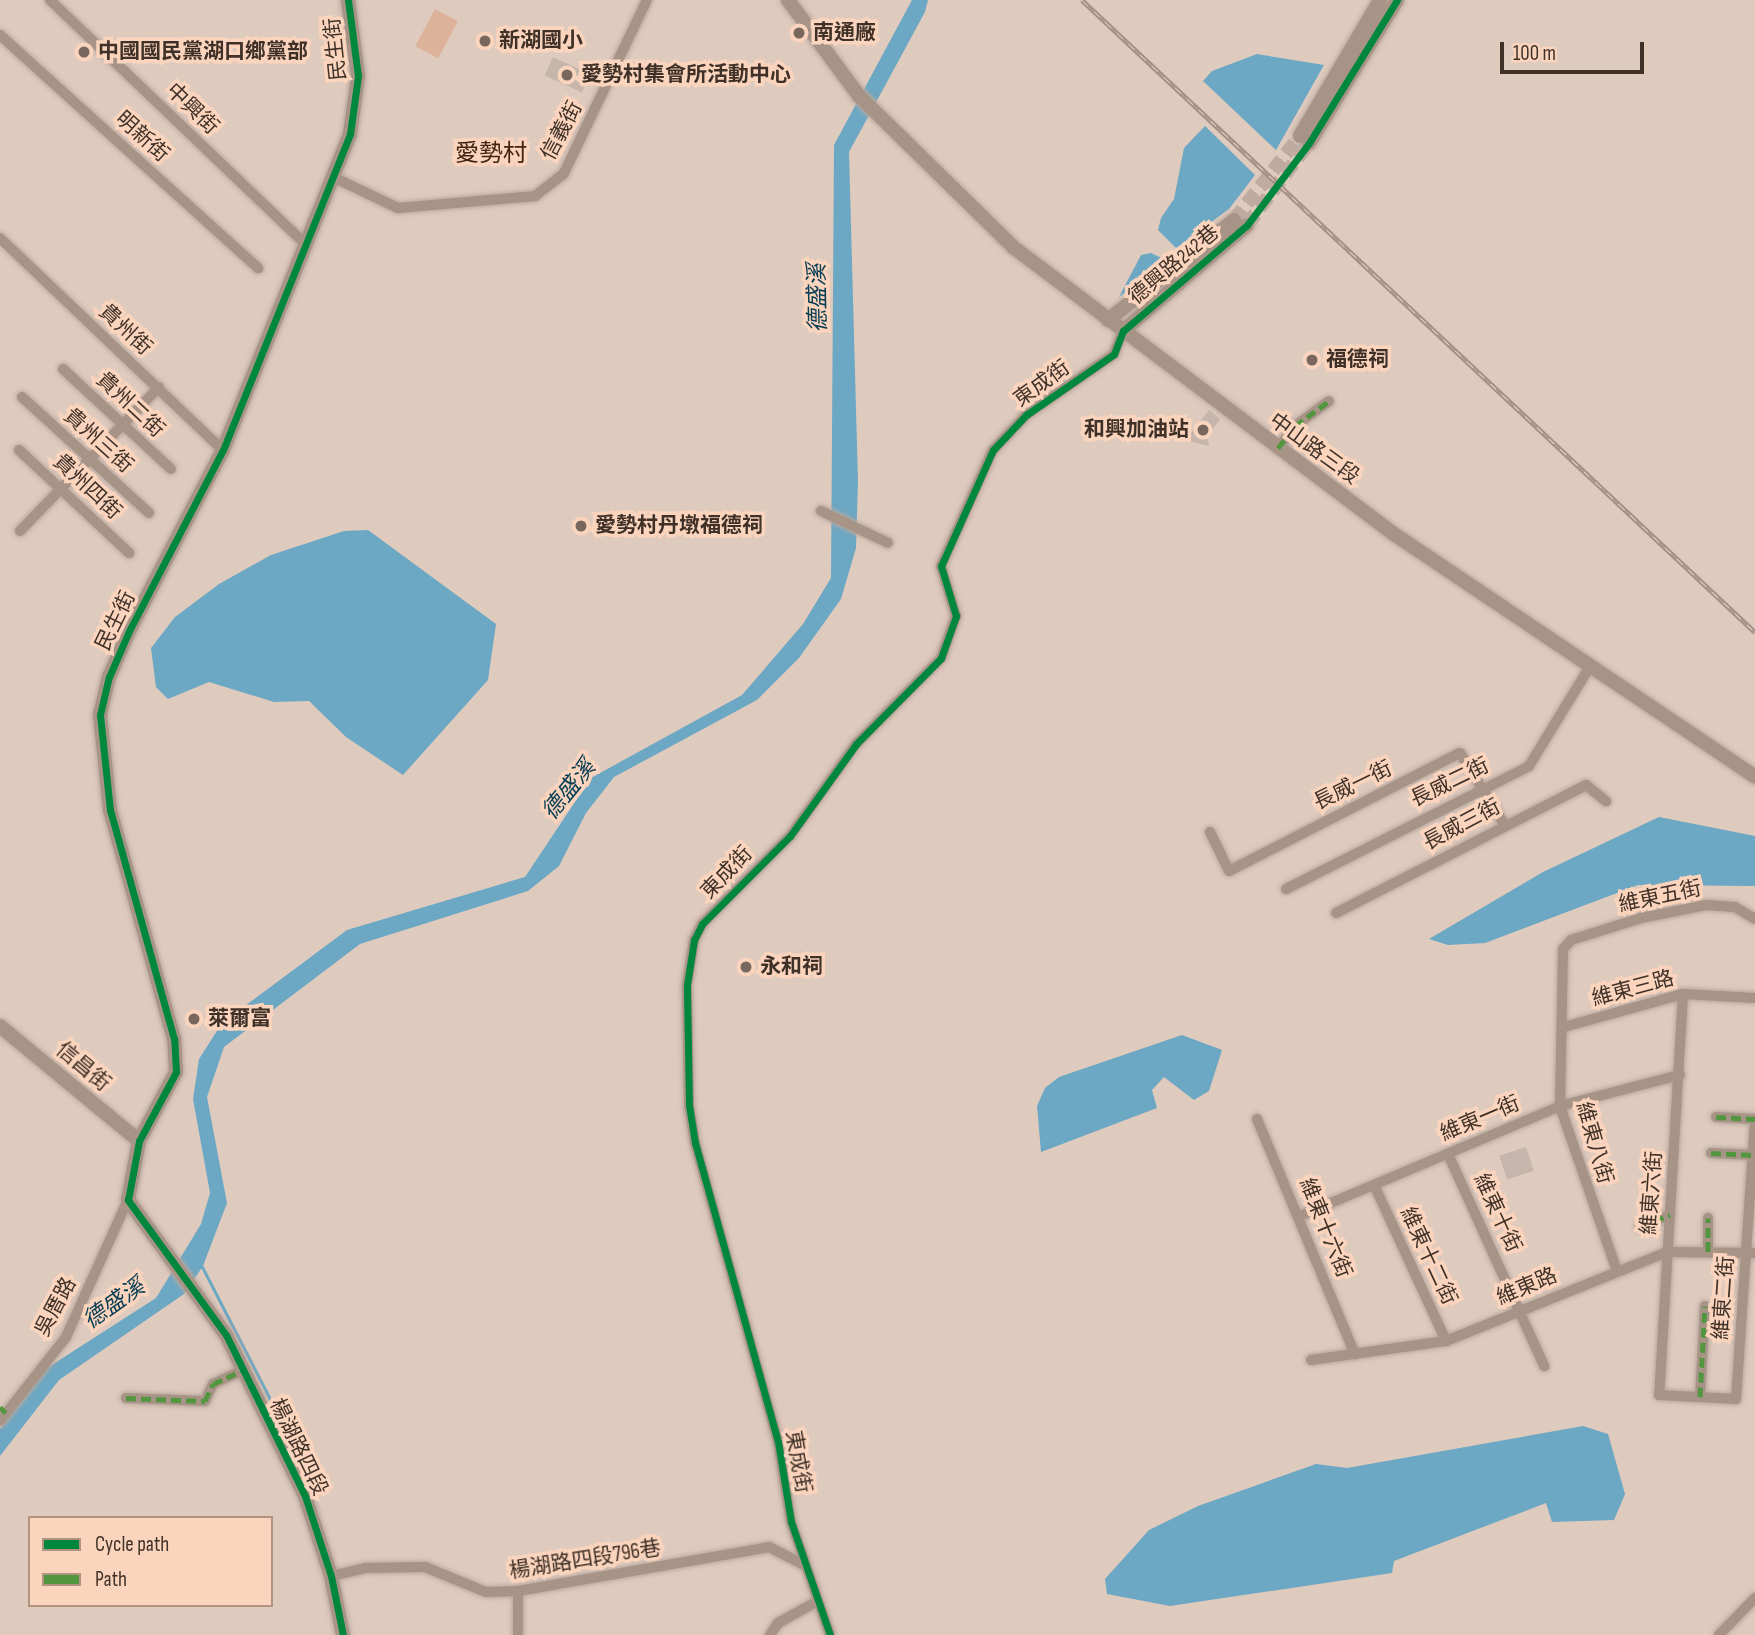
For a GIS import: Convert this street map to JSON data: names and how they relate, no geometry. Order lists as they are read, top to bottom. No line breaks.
{"streets":{"street":["民生街","中興街","信義街","明新街","德興路242巷","貴州街","東成街","貴州二街","貴州三街","中山路三段","貴州四街","長威二街","長威一街","長威三街","維東五街","維東三路","信昌街","維東一街","維東八街","維東六街","維東十街","維東十六街","維東十二街","維東路","維東二街","吳厝路","楊湖路四段","楊湖路四段796巷"]},"crossings":[["民生街","中興街"],["民生街","信義街"],["民生街","貴州街"],["民生街","信昌街"],["民生街","吳厝路"],["民生街","楊湖路四段"],["德興路242巷","東成街"],["德興路242巷","中山路三段"],["東成街","中山路三段"],["東成街","楊湖路四段796巷"],["中山路三段","長威二街"],["長威二街","長威一街"],["長威一街","長威三街"],["維東五街","維東八街"],["維東三路","維東八街"],["維東三路","維東六街"],["維東一街","維東八街"],["維東一街","維東六街"],["維東一街","維東十街"],["維東一街","維東十六街"],["維東一街","維東十二街"],["維東八街","維東路"],["維東六街","維東路"],["維東六街","維東二街"],["維東十街","維東路"],["維東十六街","維東路"],["維東十二街","維東路"],["維東路","維東二街"],["吳厝路","楊湖路四段"],["楊湖路四段","楊湖路四段796巷"]],"districts":["愛勢村"],"water":["德盛溪"],"places":["南通廠","新湖國小","中國國民黨湖口鄉黨部","愛勢村集會所活動中心","福德祠","和興加油站","愛勢村丹墩福德祠","永和祠","萊爾富"],"legend":["Cycle path","Path"],"scale_bar":"100 m"}
